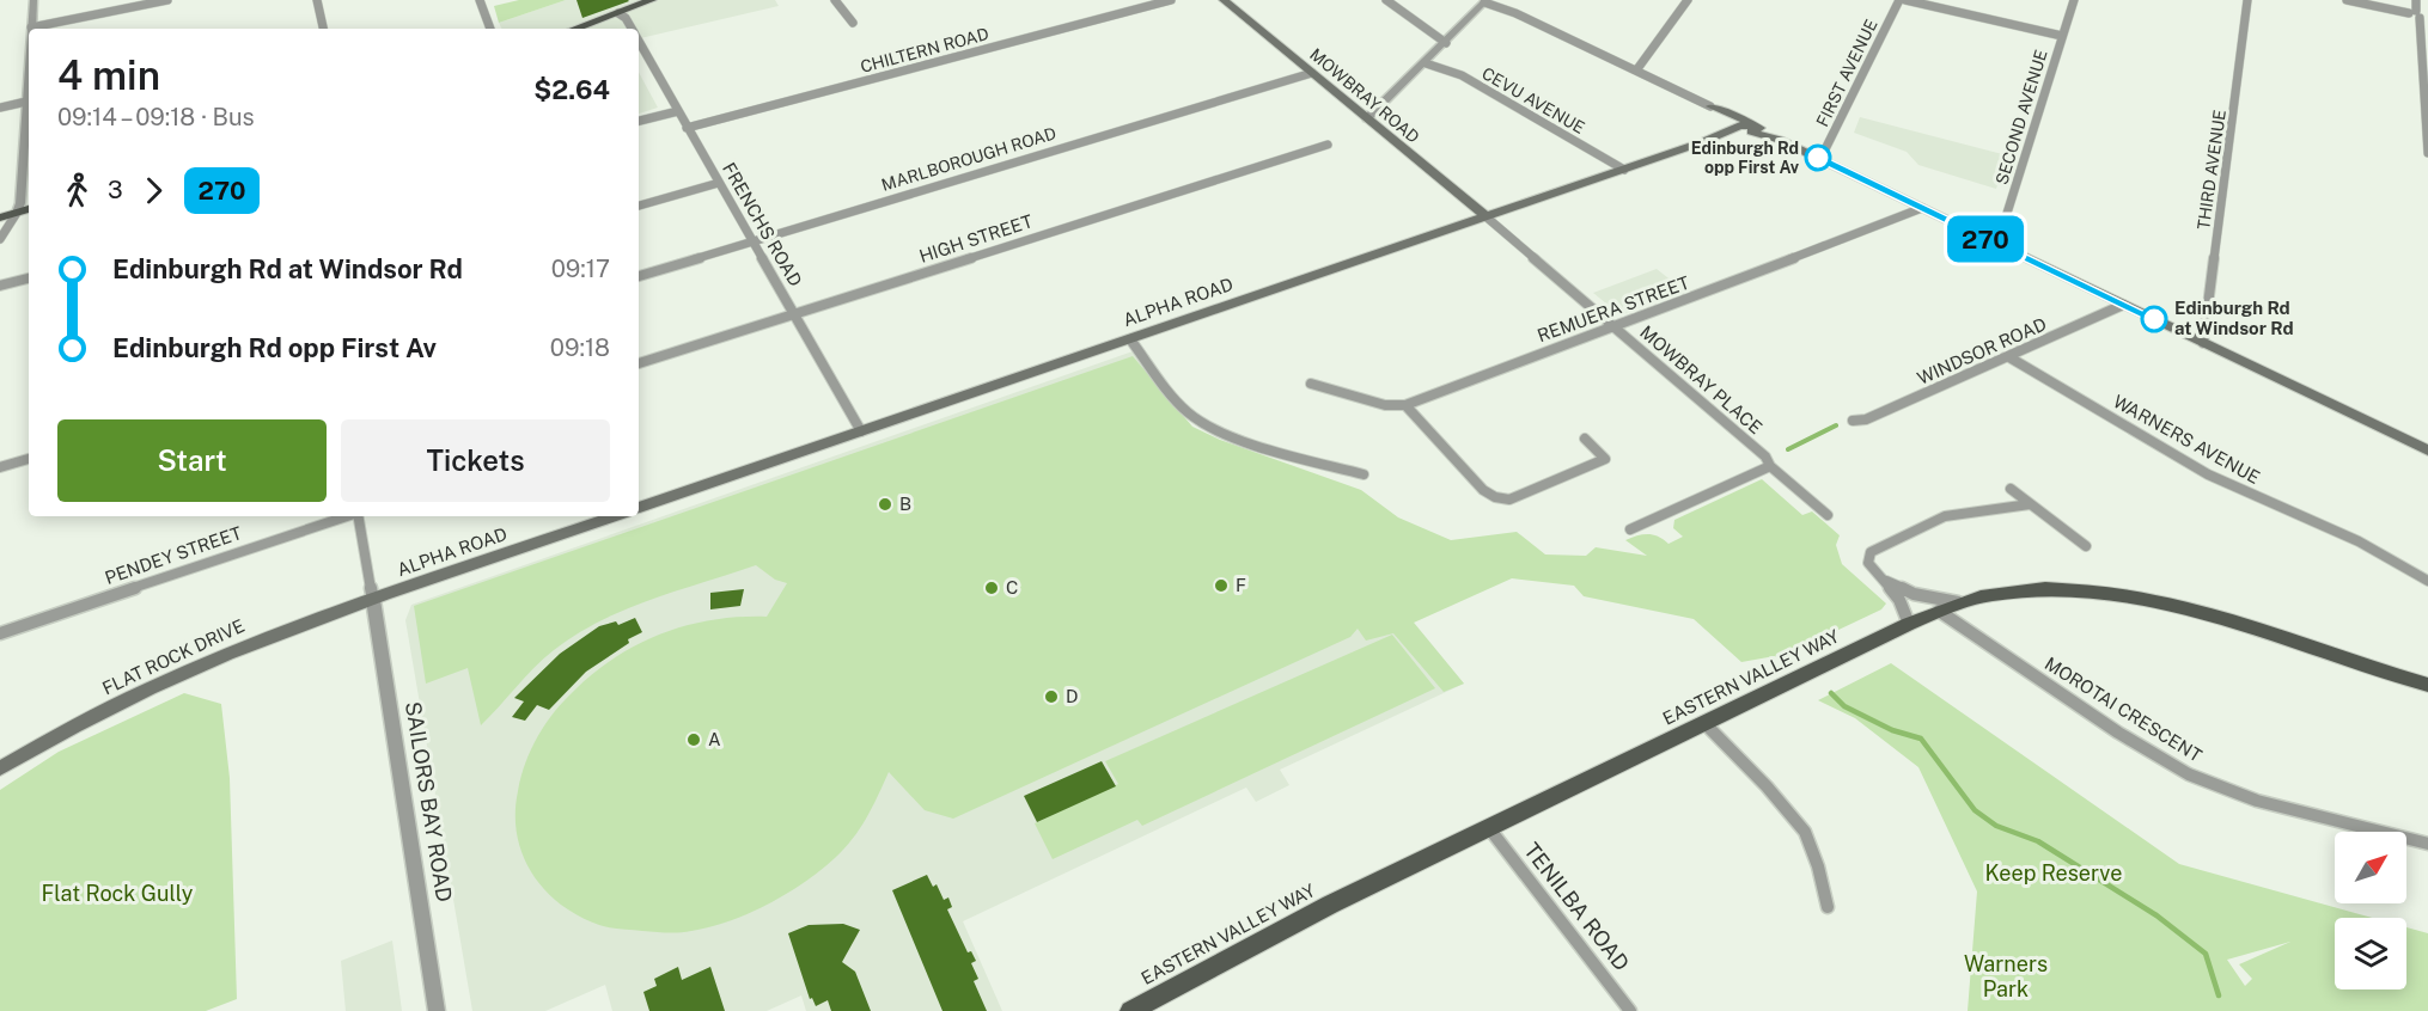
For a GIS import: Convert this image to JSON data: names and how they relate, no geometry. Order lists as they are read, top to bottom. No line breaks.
{"streets":{"main road":["MOWBRAY ROAD","ALPHA ROAD","FLAT ROCK DRIVE","EASTERN VALLEY WAY"],"street":["CHILTERN ROAD","FIRST AVENUE","CEVU AVENUE","SECOND AVENUE","MARLBOROUGH ROAD","THIRD AVENUE","FRENCHS ROAD","HIGH STREET","REMUERA STREET","WINDSOR ROAD","MOWBRAY PLACE","WARNERS AVENUE","PENDEY STREET","MOROTAI CRESCENT","SAILORS BAY ROAD","TENILBA ROAD"]},"crossings":[["CHILTERN ROAD","FRENCHS ROAD"],["MOWBRAY ROAD","MARLBOROUGH ROAD"],["MOWBRAY ROAD","ALPHA ROAD"],["MOWBRAY ROAD","MOWBRAY PLACE"],["CEVU AVENUE","ALPHA ROAD"],["MARLBOROUGH ROAD","FRENCHS ROAD"],["FRENCHS ROAD","HIGH STREET"],["FRENCHS ROAD","ALPHA ROAD"],["ALPHA ROAD","MOWBRAY PLACE"],["ALPHA ROAD","FLAT ROCK DRIVE"],["ALPHA ROAD","SAILORS BAY ROAD"],["REMUERA STREET","MOWBRAY PLACE"],["WINDSOR ROAD","WARNERS AVENUE"],["FLAT ROCK DRIVE","SAILORS BAY ROAD"],["EASTERN VALLEY WAY","MOROTAI CRESCENT"],["EASTERN VALLEY WAY","TENILBA ROAD"]],"parks":["Keep Reserve","Flat Rock Gully","Warners Park"],"places":["Edinburgh Rd opp First Av","Edinburgh Rd at Windsor Rd","B","F","C","D","A"],"lines":["bus line 270"],"north":"top right","page":{"on_map":"270","heading":["4 min","09:14 – 09:18 · Bus","$2.64"],"legs":["3","270"],"list":[{"name":"Edinburgh Rd at Windsor Rd","value":"09:17"},{"name":"Edinburgh Rd opp First Av","value":"09:18"}],"buttons":["Start","Tickets"]}}
